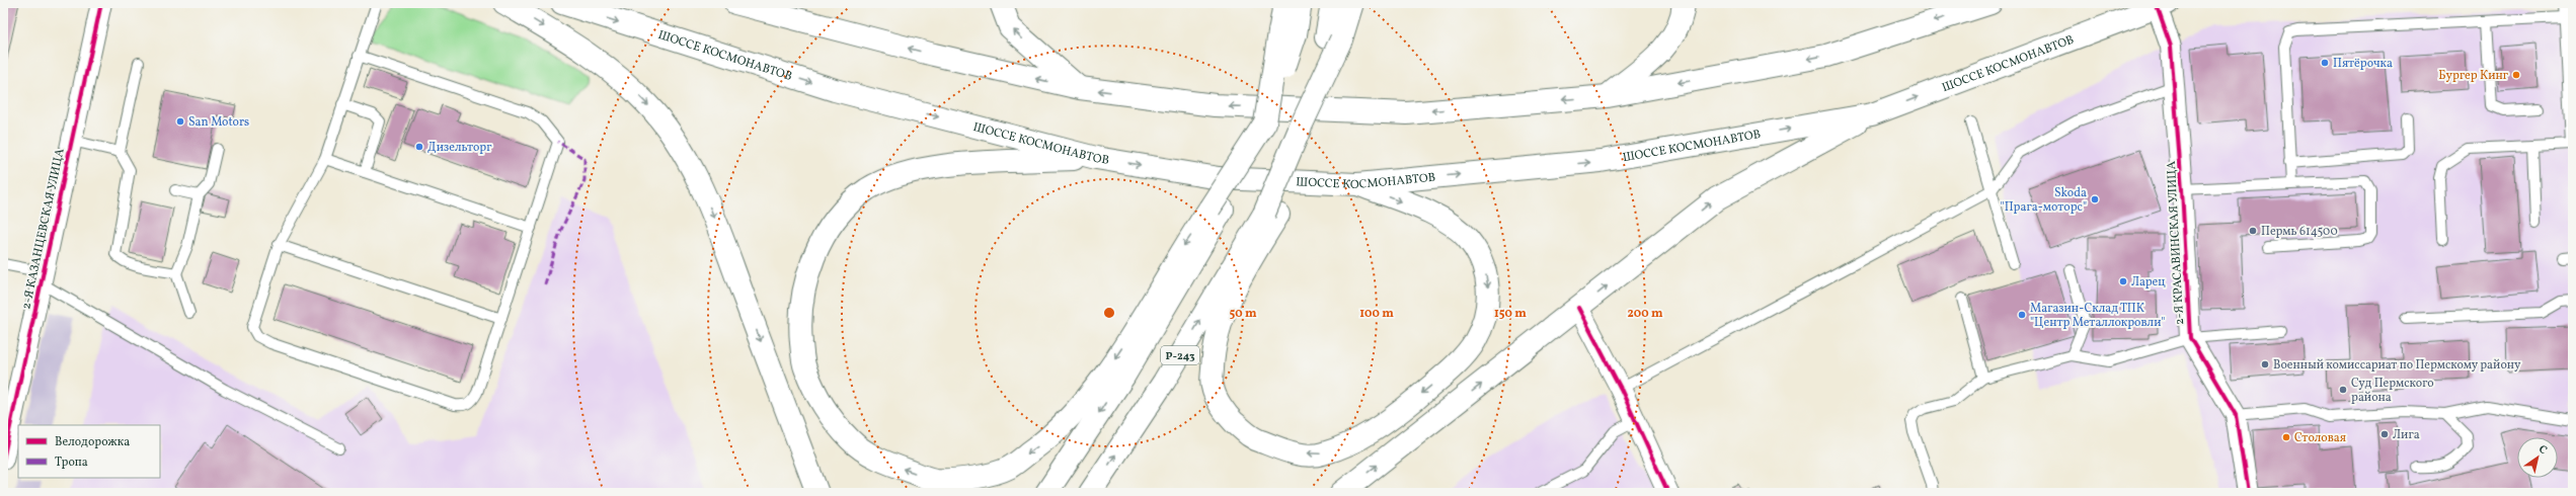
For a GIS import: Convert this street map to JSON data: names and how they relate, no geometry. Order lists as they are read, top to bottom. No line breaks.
{"streets":{"main road":["ШОССЕ КОСМОНАВТОВ","Р-243"],"street":["2-Я КАЗАНЦЕВСКАЯ УЛИЦА","2-Я КРАСАВИНСКАЯ УЛИЦА"]},"crossings":[["ШОССЕ КОСМОНАВТОВ","2-Я КРАСАВИНСКАЯ УЛИЦА"]],"places":["Пятёрочка","Бургер Кинг","San Motors","Дизельторг","Skoda \"Прага-моторс\"","Пермь 614500","Ларец","Магазин-Склад ТПК \"Центр Металлокровли\"","Военный комиссариат по Пермскому району","Суд Пермского района","Лига","Столовая"],"legend":["Велодорожка","Тропа"],"north":"top right","rings":["50 m","100 m","150 m","200 m"]}
